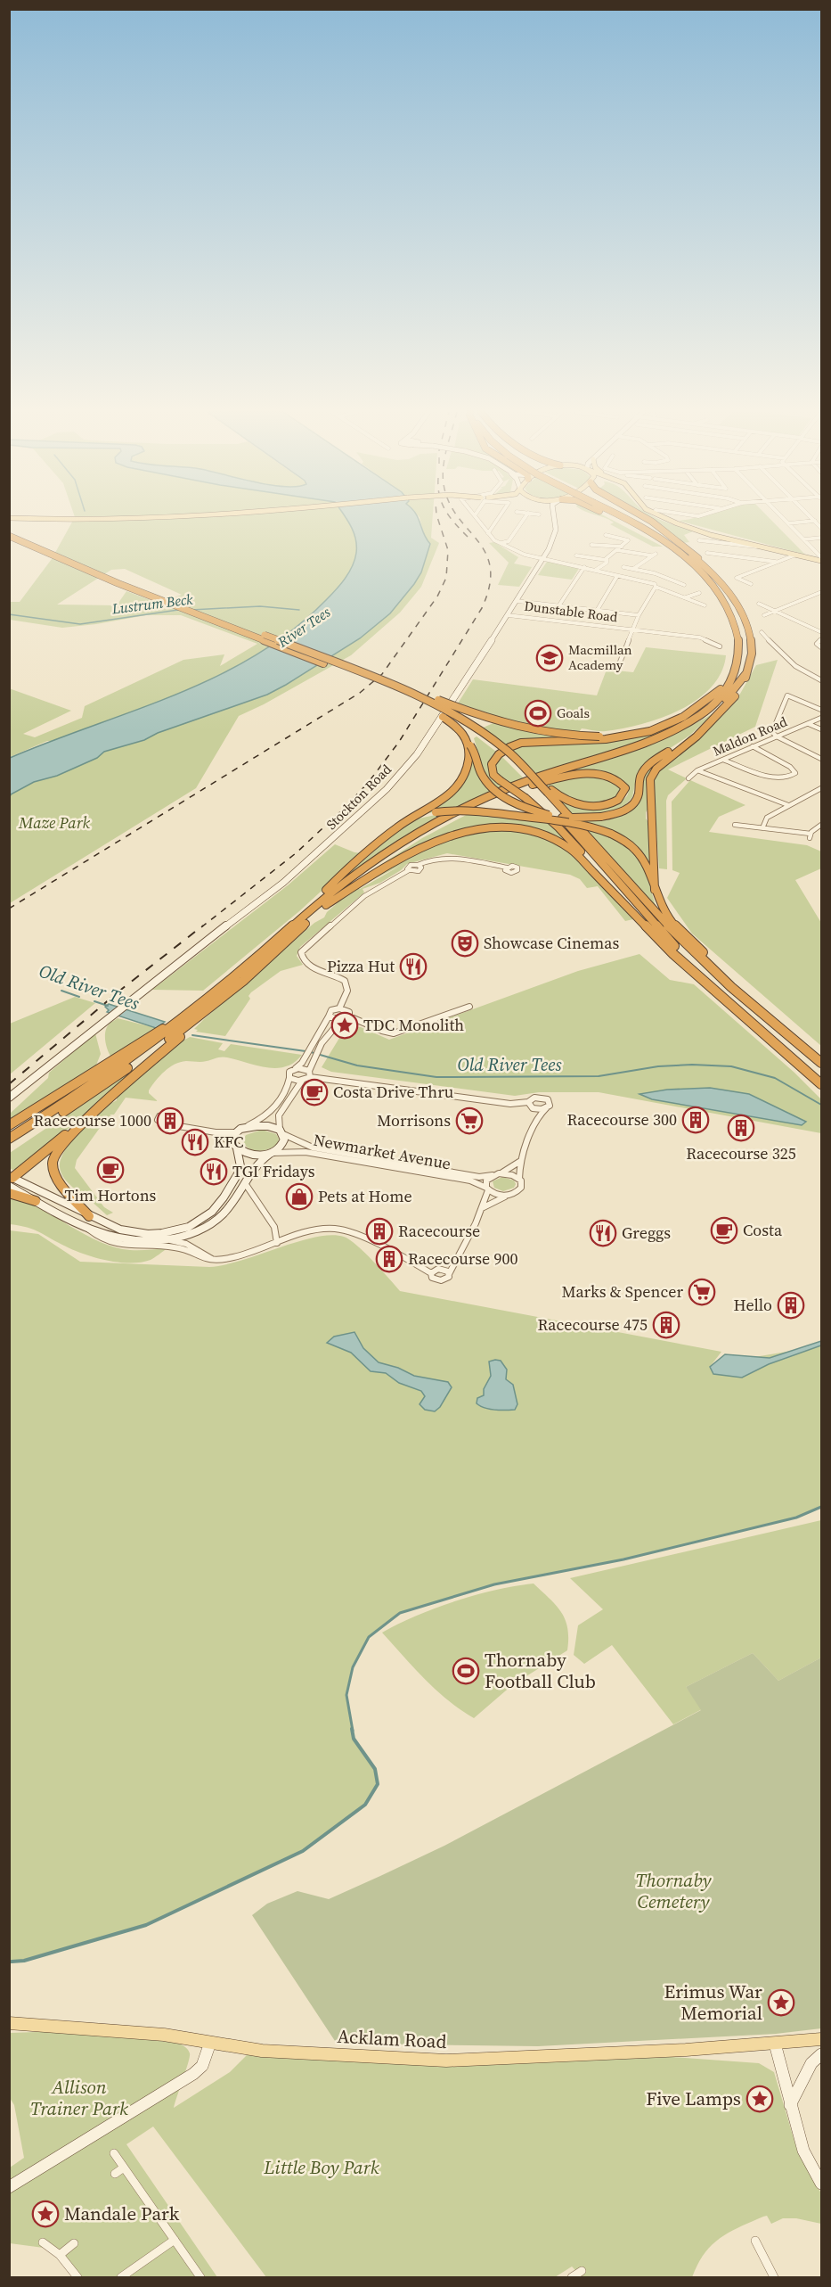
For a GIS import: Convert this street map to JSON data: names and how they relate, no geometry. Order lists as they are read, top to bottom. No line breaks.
{"streets":{"main road":["Stockton Road","Acklam Road"],"street":["Dunstable Road","Maldon Road","Newmarket Avenue"]},"crossings":[["Dunstable Road","Stockton Road"]],"water":["Lustrum Beck","River Tees","Old River Tees"],"parks":["Maze Park","Thornaby Cemetery","Allison Trainer Park","Little Boy Park"],"places":{"school or university":["Macmillan Academy"],"sports":["Goals","Thornaby Football Club"],"theatre":["Showcase Cinemas"],"restaurant":["Pizza Hut","KFC","TGI Fridays","Greggs"],"place":["TDC Monolith","Erimus War Memorial","Five Lamps","Mandale Park"],"cafe":["Costa Drive Thru","Tim Hortons","Costa"],"building":["Racecourse 300","Racecourse 1000","Racecourse 325","Racecourse","Racecourse 900","Hello","Racecourse 475"],"supermarket":["Morrisons","Marks & Spencer"],"shop":["Pets at Home"]}}
